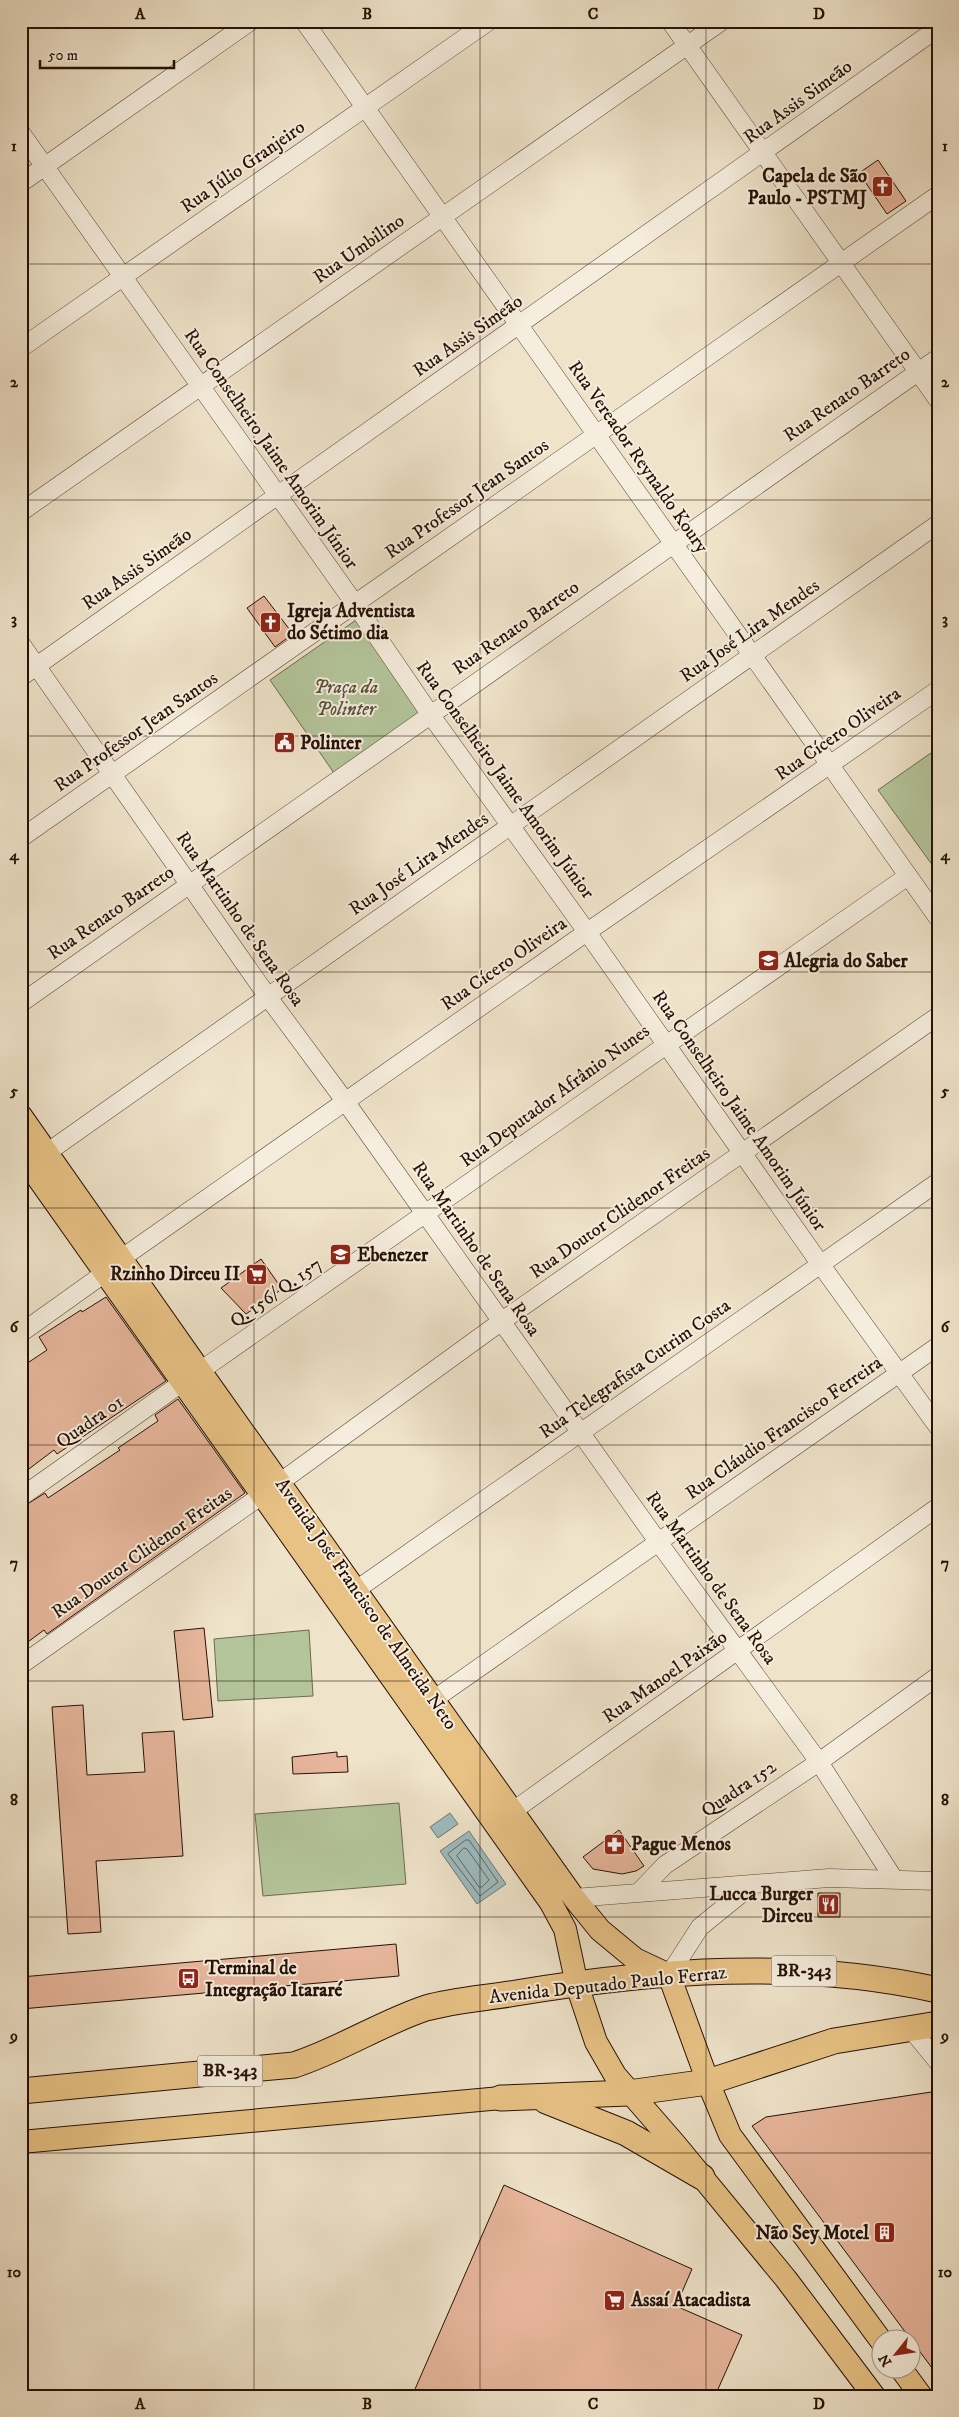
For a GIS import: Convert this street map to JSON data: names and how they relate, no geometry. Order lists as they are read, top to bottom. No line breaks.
{"streets":{"highway":["BR-343","Avenida Deputado Paulo Ferraz"],"main road":["Avenida José Francisco de Almeida Neto"],"street":["Rua Assis Simeão","Rua Júlio Granjeiro","Rua Umbilino","Rua Renato Barreto","Rua Conselheiro Jaime Amorim Júnior","Rua Vereador Reynaldo Koury","Rua Professor Jean Santos","Rua José Lira Mendes","Rua Cícero Oliveira","Rua Martinho de Sena Rosa","Rua Deputador Afrânio Nunes","Rua Doutor Clidenor Freitas","Q. 156/ Q. 157","Rua Telegrafista Cutrim Costa","Quadra 01","Rua Cláudio Francisco Ferreira","Rua Manoel Paixão","Quadra 152"]},"crossings":[["Rua Assis Simeão","Rua Conselheiro Jaime Amorim Júnior"],["Rua Assis Simeão","Rua Vereador Reynaldo Koury"],["Rua Assis Simeão","Rua Martinho de Sena Rosa"],["Rua Júlio Granjeiro","Rua Conselheiro Jaime Amorim Júnior"],["Rua Júlio Granjeiro","Rua Vereador Reynaldo Koury"],["Rua Umbilino","Rua Conselheiro Jaime Amorim Júnior"],["Rua Umbilino","Rua Vereador Reynaldo Koury"],["Rua Renato Barreto","Rua Conselheiro Jaime Amorim Júnior"],["Rua Renato Barreto","Rua Vereador Reynaldo Koury"],["Rua Renato Barreto","Rua Martinho de Sena Rosa"],["Rua Conselheiro Jaime Amorim Júnior","Rua Professor Jean Santos"],["Rua Conselheiro Jaime Amorim Júnior","Rua José Lira Mendes"],["Rua Conselheiro Jaime Amorim Júnior","Rua Cícero Oliveira"],["Rua Conselheiro Jaime Amorim Júnior","Rua Deputador Afrânio Nunes"],["Rua Conselheiro Jaime Amorim Júnior","Rua Doutor Clidenor Freitas"],["Rua Conselheiro Jaime Amorim Júnior","Rua Telegrafista Cutrim Costa"],["Rua Conselheiro Jaime Amorim Júnior","Rua Cláudio Francisco Ferreira"],["Rua Vereador Reynaldo Koury","Rua Professor Jean Santos"],["Rua Vereador Reynaldo Koury","Rua José Lira Mendes"],["Rua Vereador Reynaldo Koury","Rua Cícero Oliveira"],["Rua Vereador Reynaldo Koury","Rua Deputador Afrânio Nunes"],["Rua Professor Jean Santos","Rua Martinho de Sena Rosa"],["Rua José Lira Mendes","Rua Martinho de Sena Rosa"],["Rua José Lira Mendes","Avenida José Francisco de Almeida Neto"],["Rua Cícero Oliveira","Rua Martinho de Sena Rosa"],["Rua Cícero Oliveira","Avenida José Francisco de Almeida Neto"],["Rua Martinho de Sena Rosa","Rua Deputador Afrânio Nunes"],["Rua Martinho de Sena Rosa","Rua Doutor Clidenor Freitas"],["Rua Martinho de Sena Rosa","Q. 156/ Q. 157"],["Rua Martinho de Sena Rosa","Rua Telegrafista Cutrim Costa"],["Rua Martinho de Sena Rosa","Rua Cláudio Francisco Ferreira"],["Rua Martinho de Sena Rosa","Rua Manoel Paixão"],["Rua Martinho de Sena Rosa","Quadra 152"],["Rua Deputador Afrânio Nunes","Q. 156/ Q. 157"],["Rua Doutor Clidenor Freitas","Avenida José Francisco de Almeida Neto"],["Q. 156/ Q. 157","Quadra 01"],["Q. 156/ Q. 157","Avenida José Francisco de Almeida Neto"],["Rua Telegrafista Cutrim Costa","Avenida José Francisco de Almeida Neto"],["Quadra 01","Avenida José Francisco de Almeida Neto"],["Rua Cláudio Francisco Ferreira","Avenida José Francisco de Almeida Neto"],["Avenida José Francisco de Almeida Neto","Rua Manoel Paixão"],["Avenida José Francisco de Almeida Neto","Avenida Deputado Paulo Ferraz"]],"parks":["Praça da Polinter"],"places":{"church":["Capela de São Paulo - PSTMJ","Igreja Adventista do Sétimo dia"],"public building":["Polinter"],"school or university":["Alegria do Saber","Ebenezer"],"supermarket":["Rzinho Dirceu II","Assaí Atacadista"],"pharmacy":["Pague Menos"],"restaurant":["Lucca Burger Dirceu"],"bus stop":["Terminal de Integração Itararé"],"building":["Não Sey Motel"]},"scale_bar":"50 m","north":"bottom left","grid":{"columns":["A","B","C","D"],"rows":["1","2","3","4","5","6","7","8","9","10"]}}
